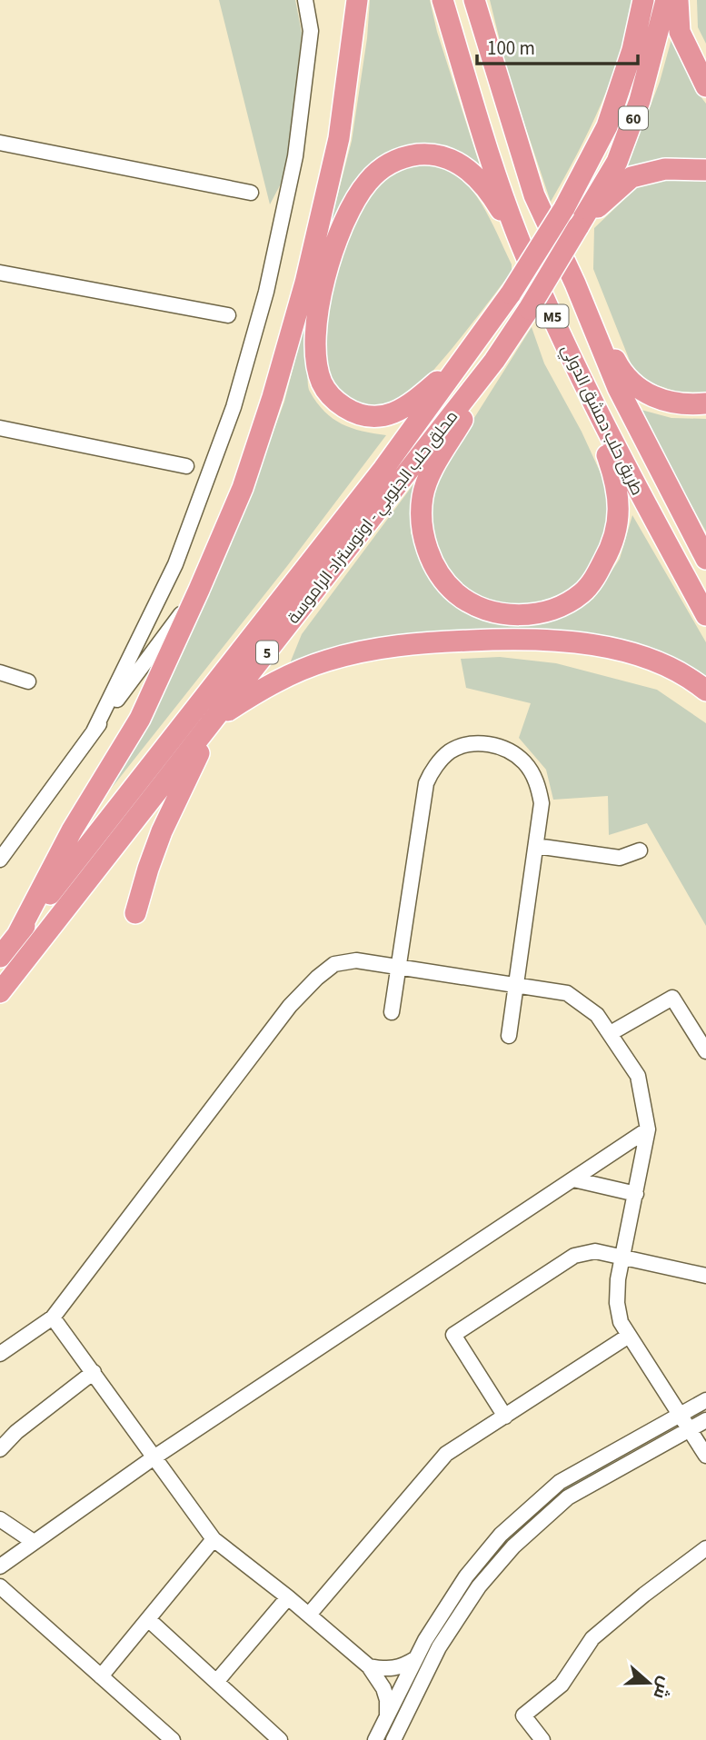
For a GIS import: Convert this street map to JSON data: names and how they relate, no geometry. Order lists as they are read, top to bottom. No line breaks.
{"streets":{"highway":["60","M5","طريق حلب دمشق الدولي","محلق حلب الجنوبي - اوتوستراد الراموسة","5"]},"crossings":[["60","محلق حلب الجنوبي - اوتوستراد الراموسة"]],"scale_bar":"100 m","north":"right"}
